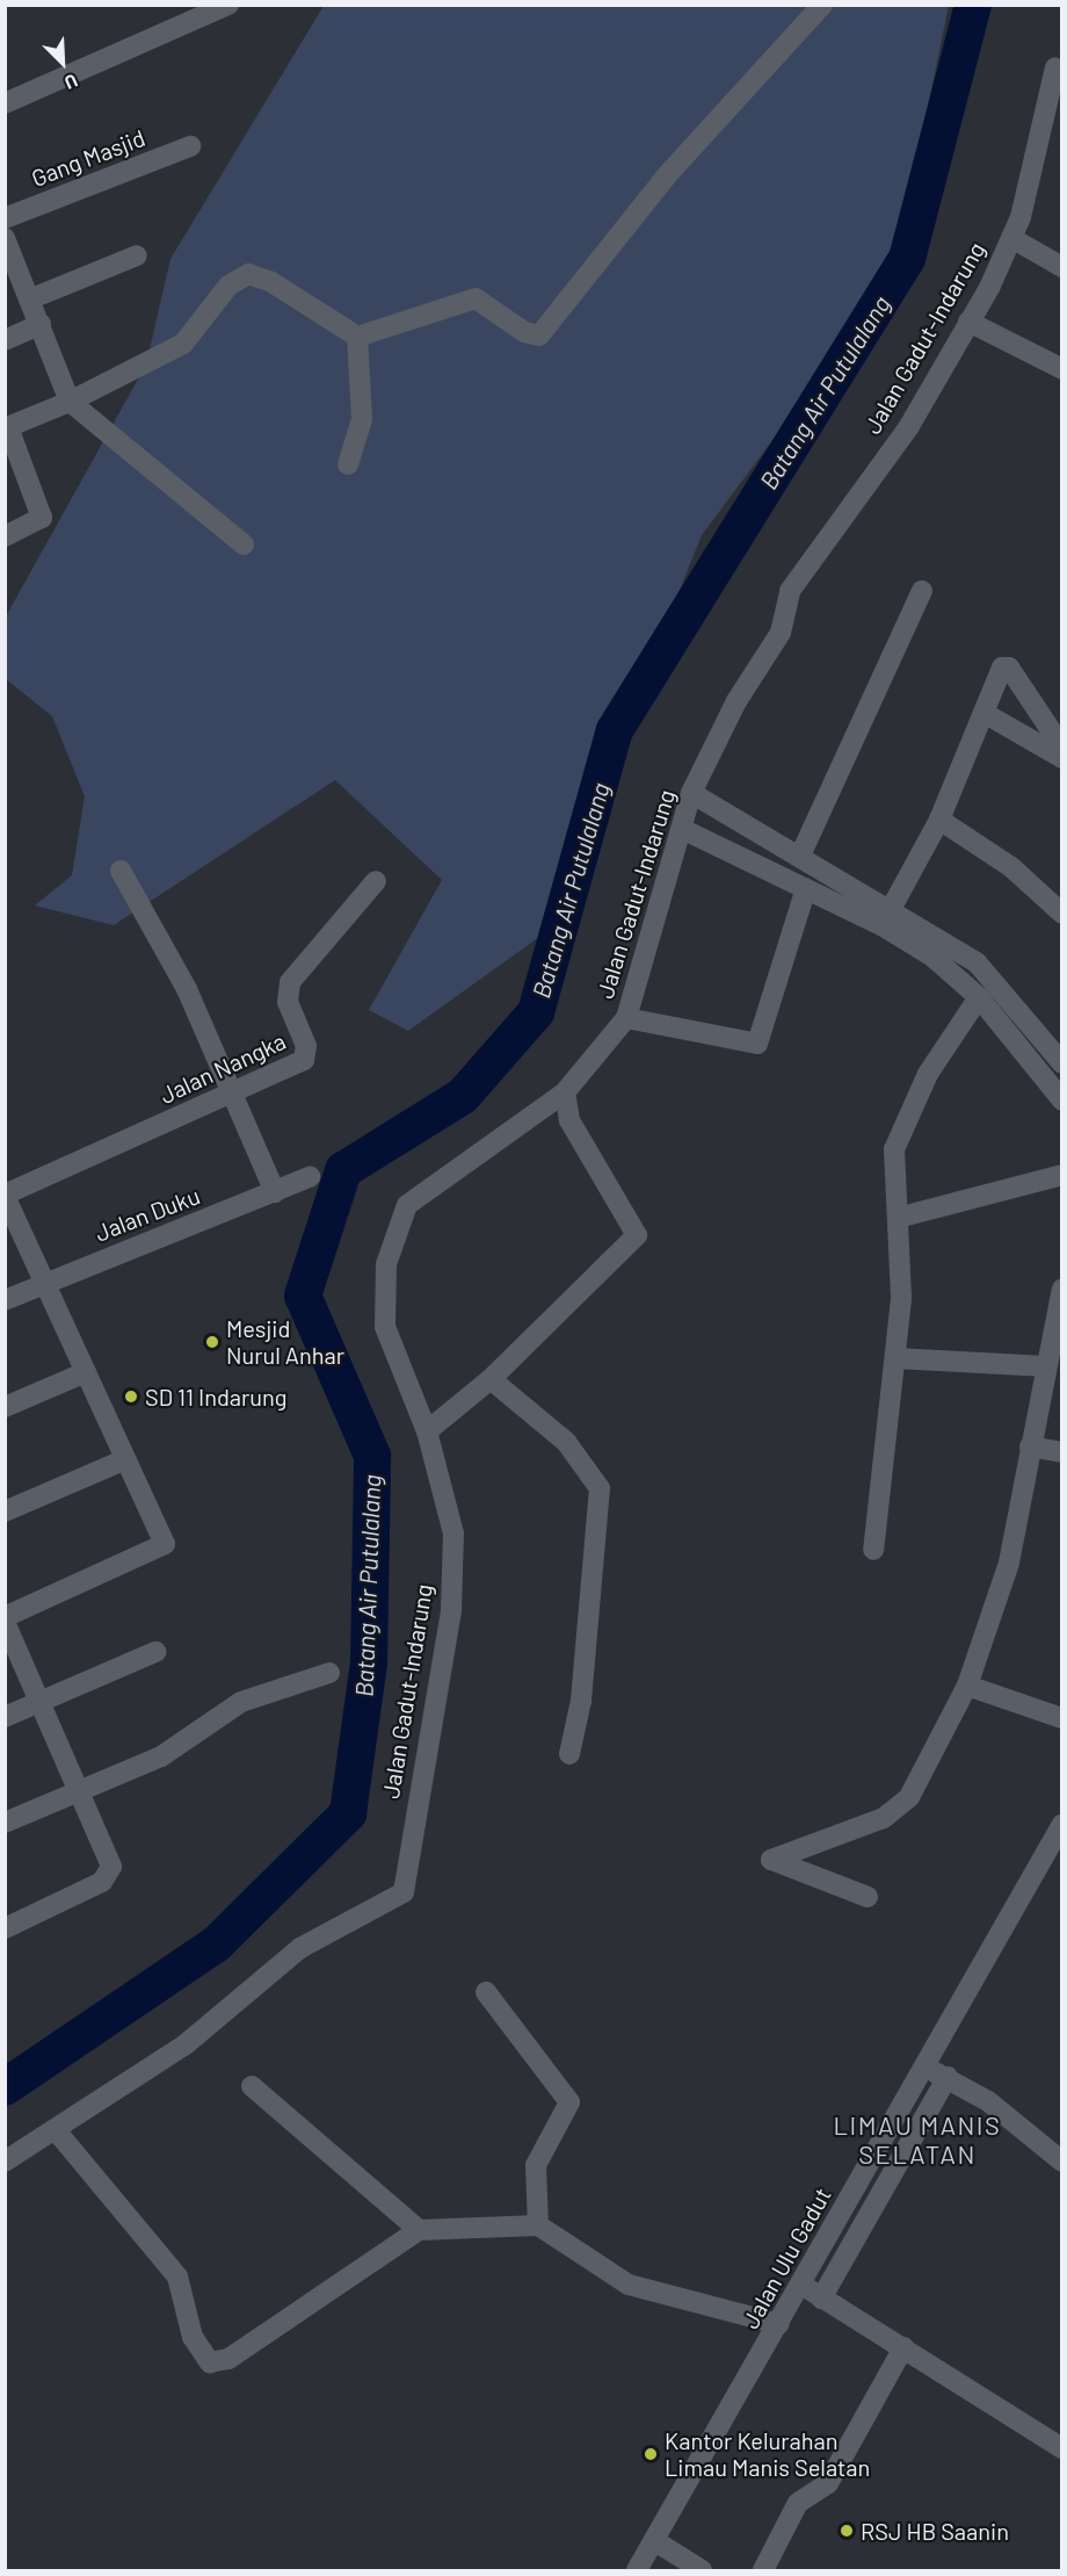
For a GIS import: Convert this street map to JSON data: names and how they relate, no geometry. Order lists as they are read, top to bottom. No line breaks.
{"streets":{"street":["Gang Masjid","Jalan Gadut-Indarung","Jalan Nangka","Jalan Duku","Jalan Ulu Gadut"]},"districts":["LIMAU MANIS SELATAN"],"water":["Batang Air Putulalang"],"places":["Mesjid Nurul Anhar","SD 11 Indarung","Kantor Kelurahan Limau Manis Selatan","RSJ HB Saanin"],"north":"bottom right"}
